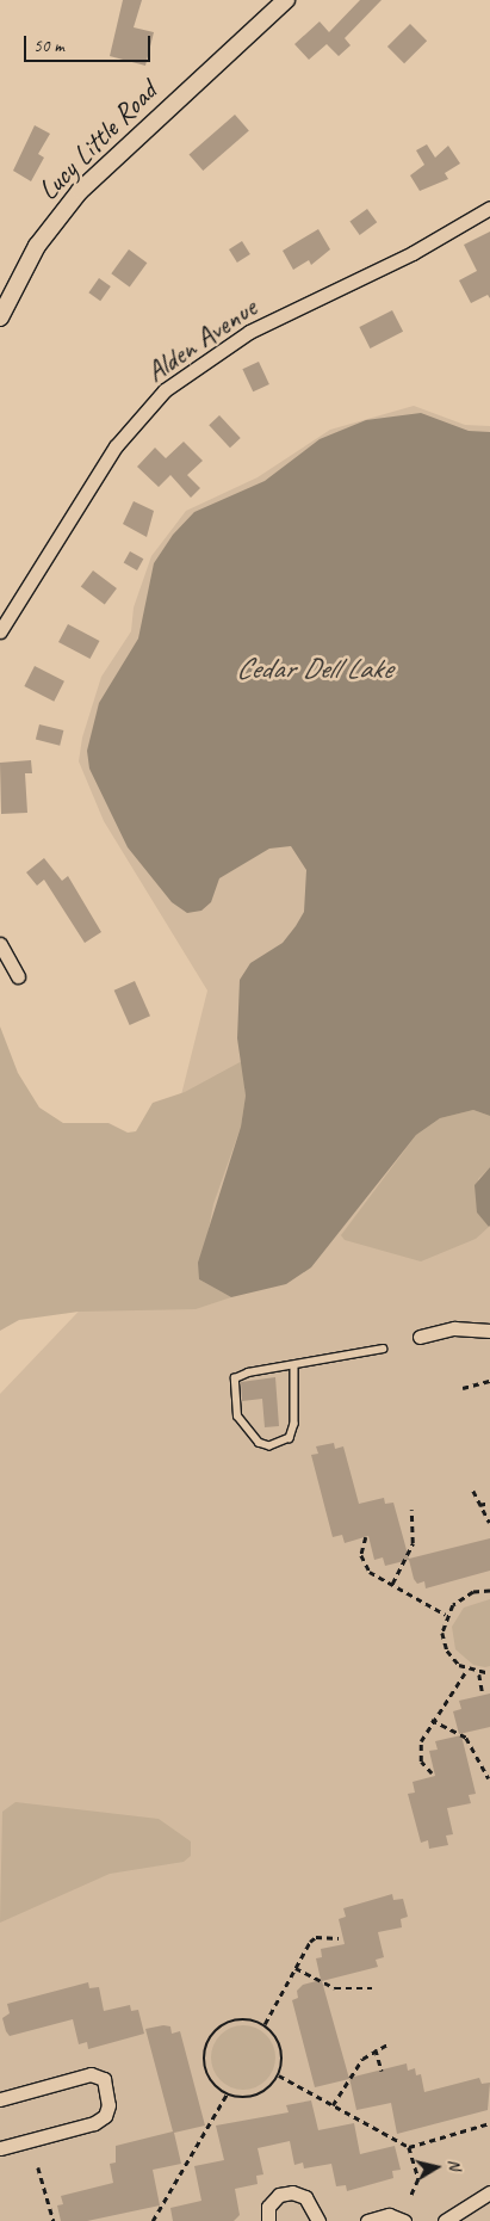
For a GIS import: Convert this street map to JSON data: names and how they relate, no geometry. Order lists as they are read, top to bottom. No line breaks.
{"streets":{"street":["Lucy Little Road","Alden Avenue"]},"water":["Cedar Dell Lake"],"scale_bar":"50 m","north":"right"}
